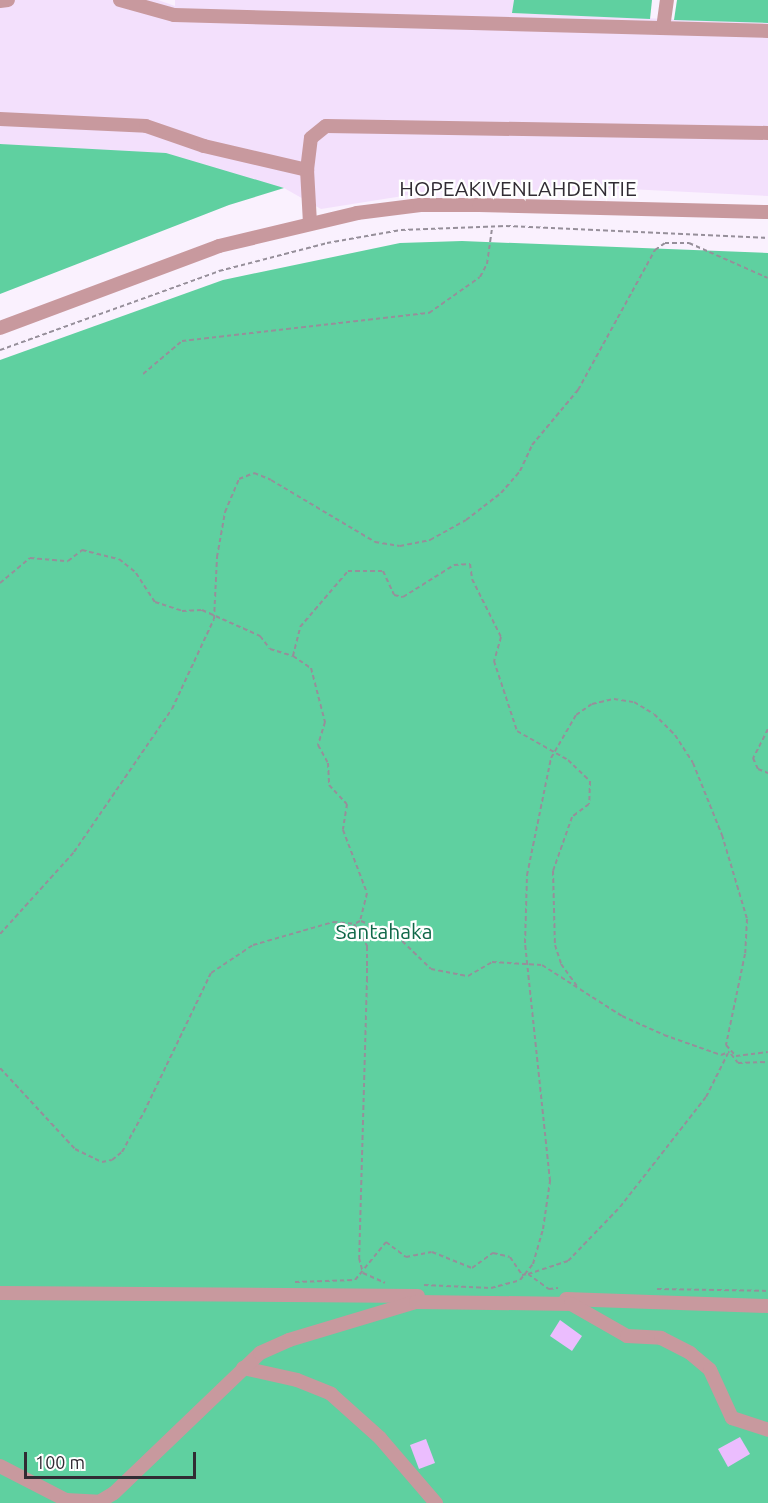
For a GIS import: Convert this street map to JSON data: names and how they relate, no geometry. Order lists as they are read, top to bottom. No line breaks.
{"streets":{"street":["HOPEAKIVENLAHDENTIE"]},"parks":["Santahaka"],"scale_bar":"100 m"}
